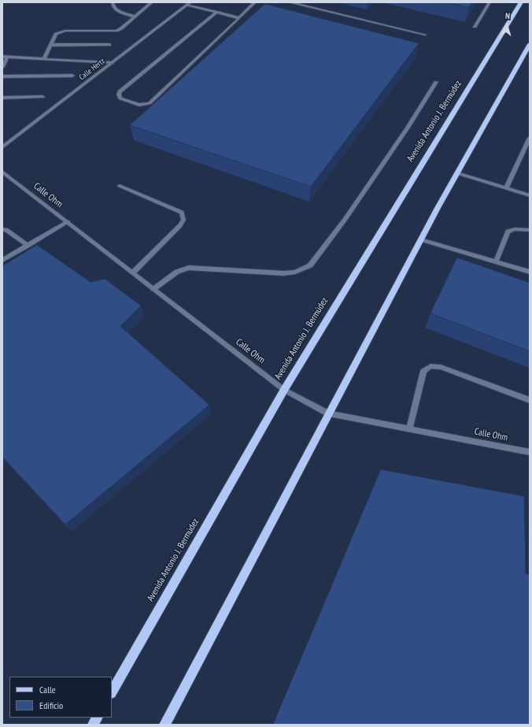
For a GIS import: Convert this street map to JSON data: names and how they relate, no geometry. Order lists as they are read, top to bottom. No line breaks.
{"streets":{"main road":["Avenida Antonio J. Bermúdez"],"street":["Calle Hertz","Calle Ohm"]},"crossings":[["Avenida Antonio J. Bermúdez","Calle Ohm"]],"legend":["Calle","Edificio"],"north":"top"}
